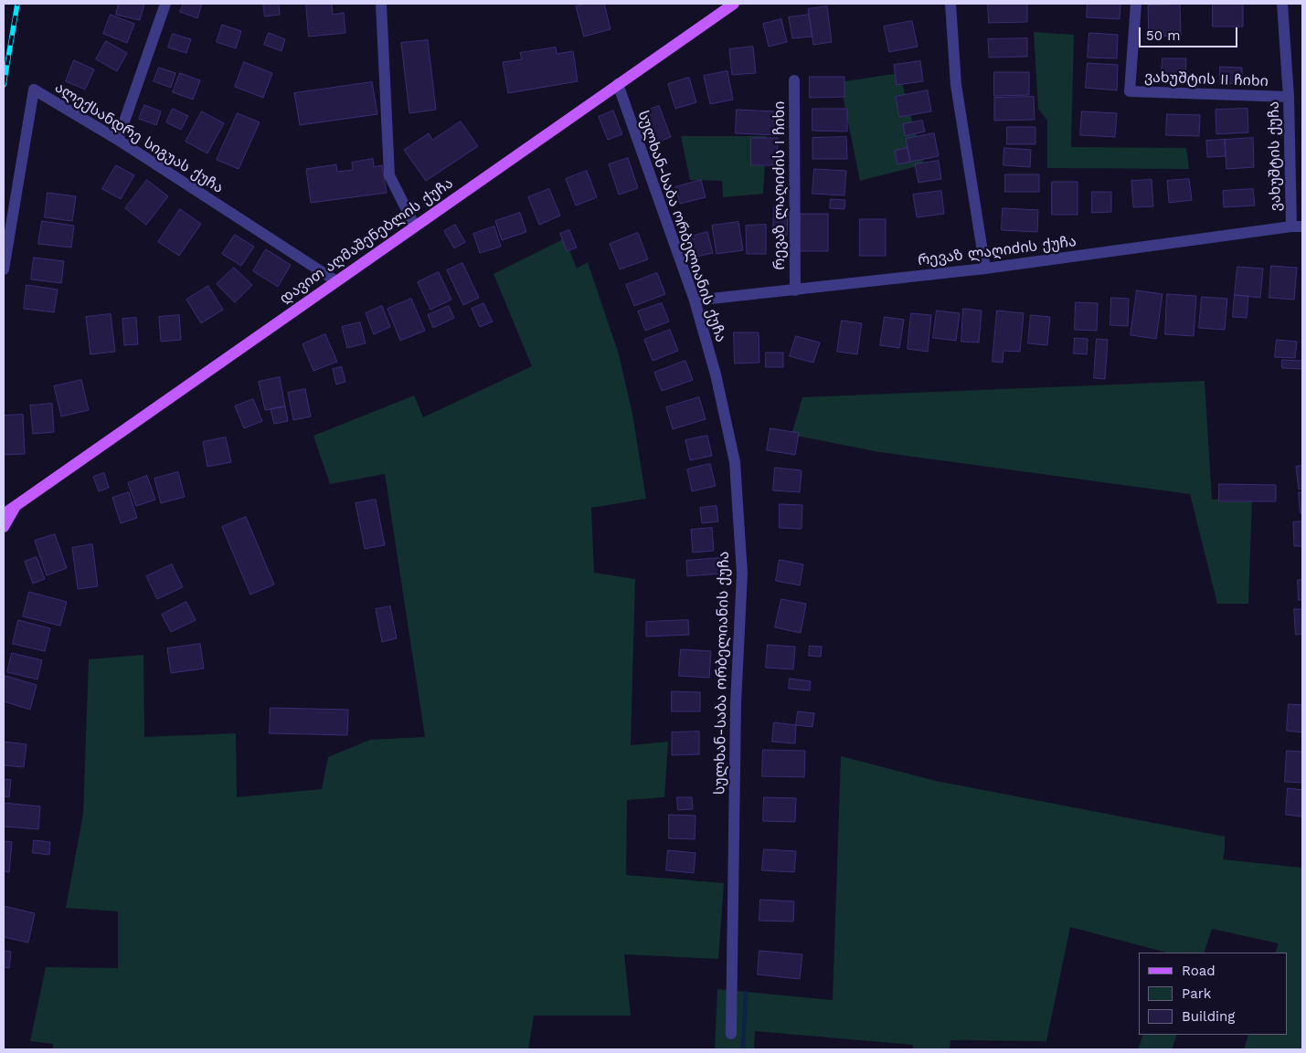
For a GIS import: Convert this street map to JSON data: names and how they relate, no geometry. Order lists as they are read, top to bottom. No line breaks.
{"streets":{"main road":["დავით აღმაშენებლის ქუჩა"],"street":["ვახუშტის II ჩიხი","ალექსანდრე სიგუას ქუჩა","ვახუშტის ქუჩა","რევაზ ლაღიძის I ჩიხი","სულხან-საბა ორბელიანის ქუჩა","რევაზ ლაღიძის ქუჩა"]},"crossings":[["ვახუშტის II ჩიხი","ვახუშტის ქუჩა"],["ალექსანდრე სიგუას ქუჩა","დავით აღმაშენებლის ქუჩა"],["ვახუშტის ქუჩა","რევაზ ლაღიძის ქუჩა"],["რევაზ ლაღიძის I ჩიხი","რევაზ ლაღიძის ქუჩა"],["სულხან-საბა ორბელიანის ქუჩა","დავით აღმაშენებლის ქუჩა"],["სულხან-საბა ორბელიანის ქუჩა","რევაზ ლაღიძის ქუჩა"]],"legend":["Road","Park","Building"],"scale_bar":"50 m"}
